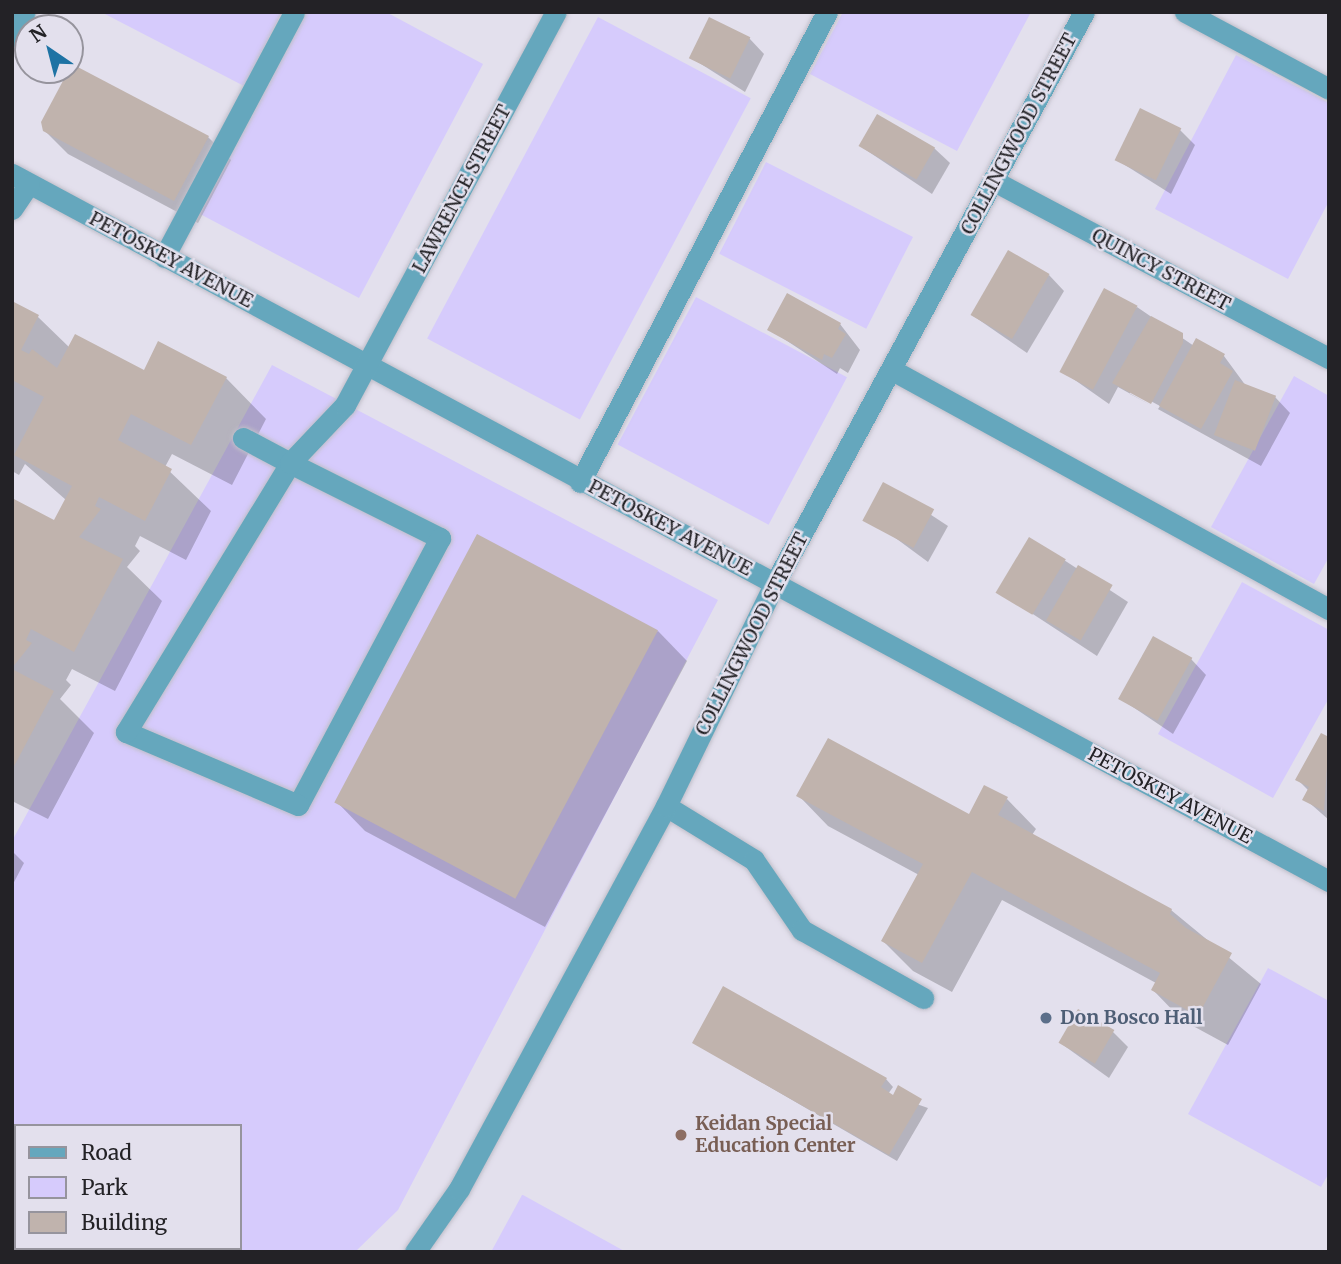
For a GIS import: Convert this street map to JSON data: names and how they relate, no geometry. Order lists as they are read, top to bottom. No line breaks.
{"streets":{"street":["COLLINGWOOD STREET","LAWRENCE STREET","PETOSKEY AVENUE","QUINCY STREET"]},"crossings":[["COLLINGWOOD STREET","PETOSKEY AVENUE"],["COLLINGWOOD STREET","QUINCY STREET"],["LAWRENCE STREET","PETOSKEY AVENUE"]],"places":["Don Bosco Hall","Keidan Special Education Center"],"legend":["Road","Park","Building"],"north":"top left"}
